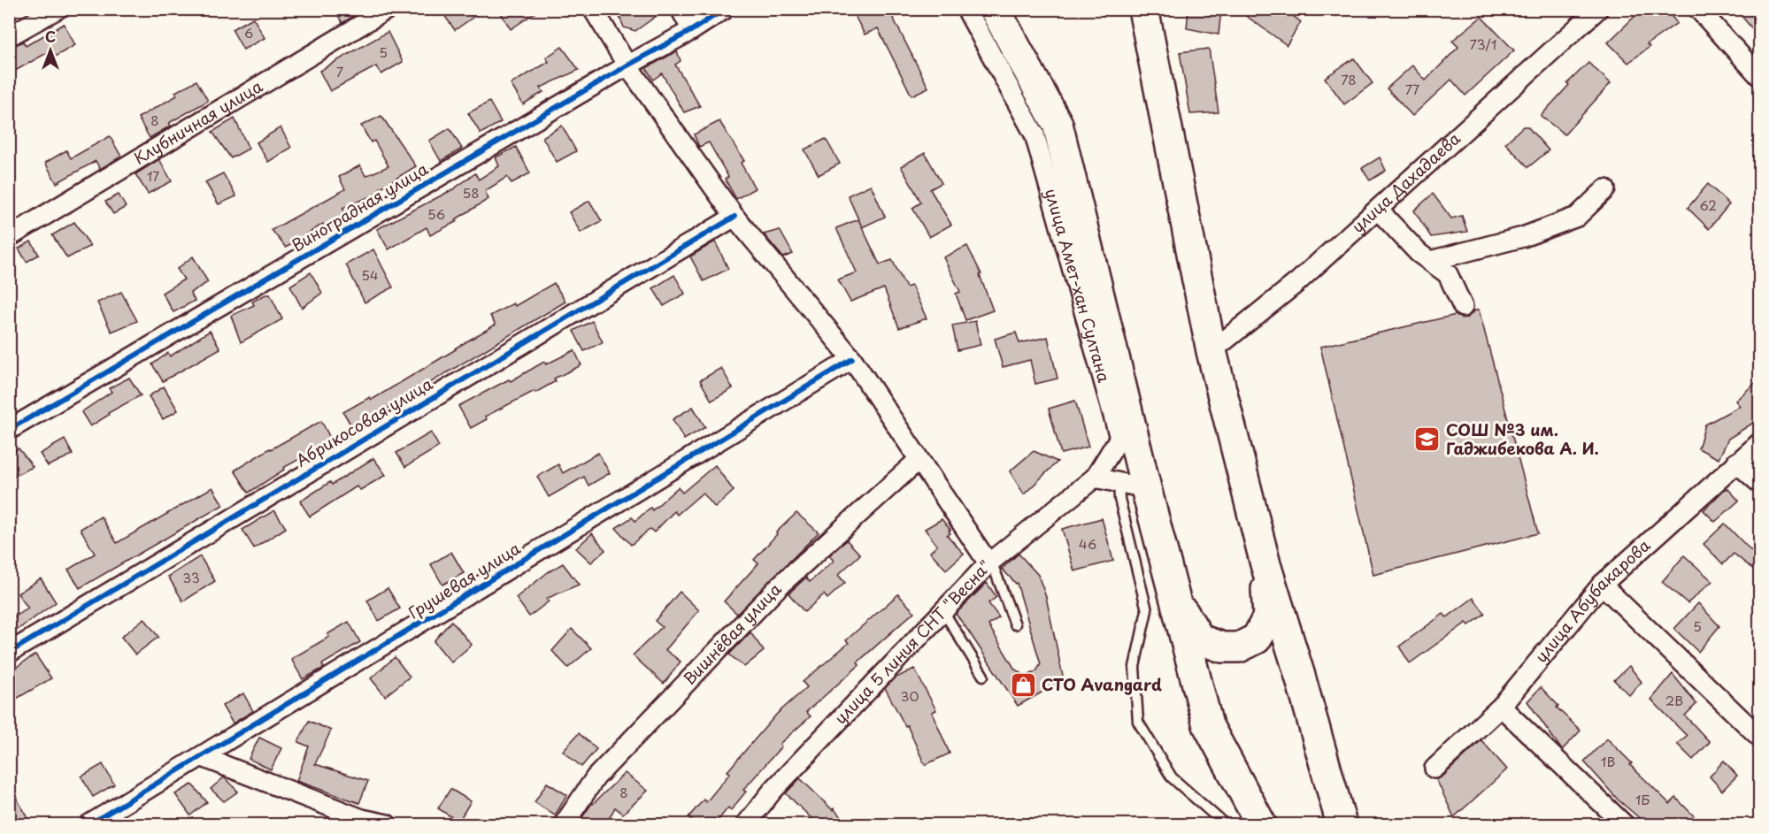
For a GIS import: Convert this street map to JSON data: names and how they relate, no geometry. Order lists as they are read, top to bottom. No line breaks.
{"streets":{"street":["Клубничная улица","улица Дахадаева","Виноградная улица","улица Амет-хан Султана","Абрикосовая улица","Грушевая улица","улица Абубакарова","Вишнёвая улица","улица 5 линия СНТ \"Весна\""]},"crossings":[["улица Амет-хан Султана","улица 5 линия СНТ \"Весна\""]],"places":{"school or university":["СОШ №3 им. Гаджибекова А. И."],"shop":["СТО Avangard"]},"house_numbers":["6","73/1","5","7","78","77","8","17","58","62","56","54","46","33","5","30","2В","1В","8","1Б"],"north":"top"}
